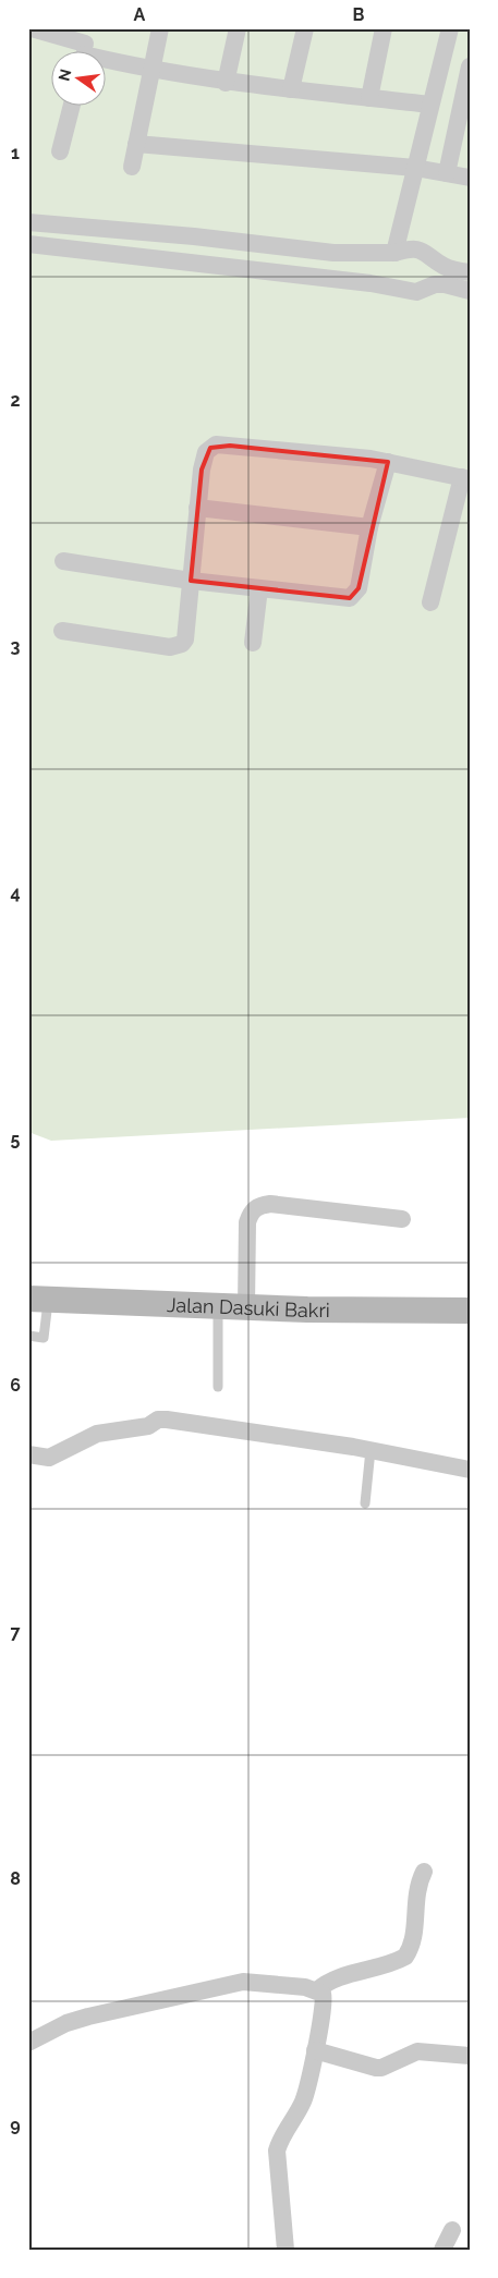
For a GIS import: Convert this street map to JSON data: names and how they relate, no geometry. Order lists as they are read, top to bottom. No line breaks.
{"streets":{"main road":["Jalan Dasuki Bakri"]},"north":"left","grid":{"columns":["A","B"],"rows":["1","2","3","4","5","6","7","8","9"]}}
